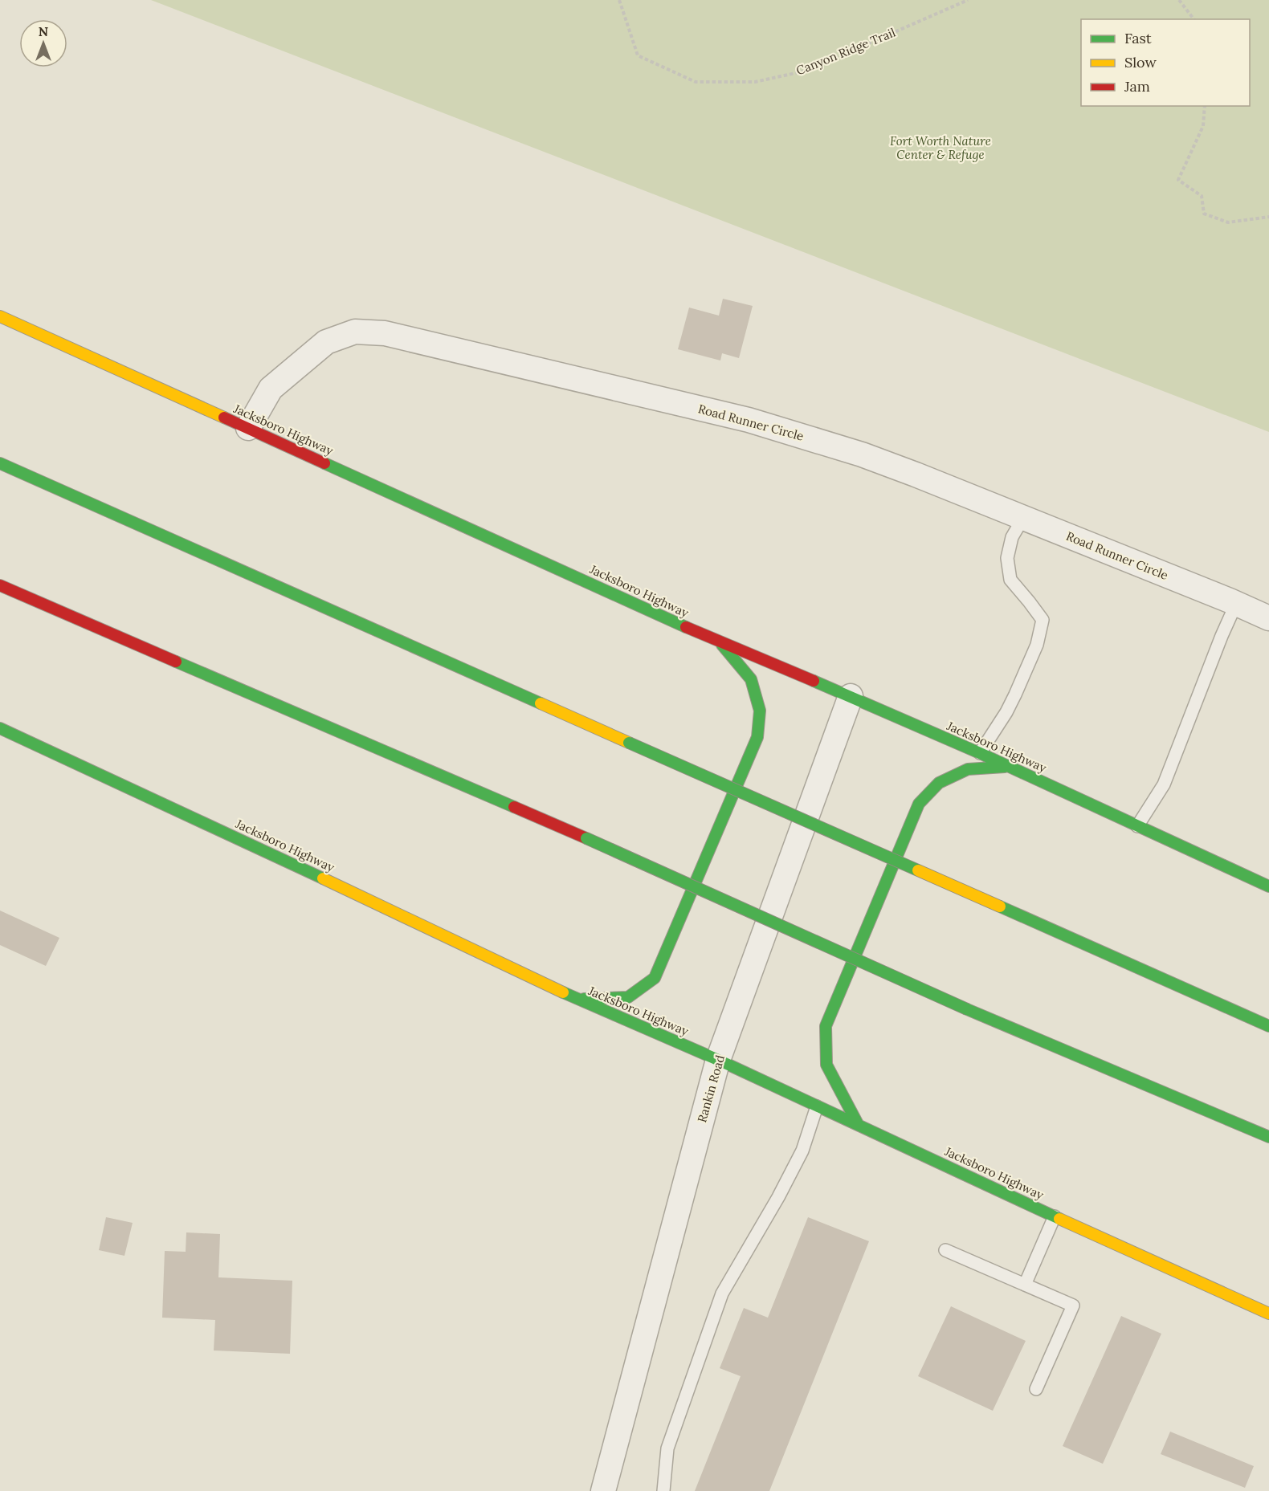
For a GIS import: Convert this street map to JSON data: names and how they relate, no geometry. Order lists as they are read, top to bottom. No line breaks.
{"streets":{"main road":["Jacksboro Highway"],"street":["Road Runner Circle","Rankin Road"],"path":["Canyon Ridge Trail"]},"crossings":[["Road Runner Circle","Jacksboro Highway"],["Jacksboro Highway","Rankin Road"]],"parks":["Fort Worth Nature Center & Refuge"],"legend":["Fast","Slow","Jam"],"north":"top"}
